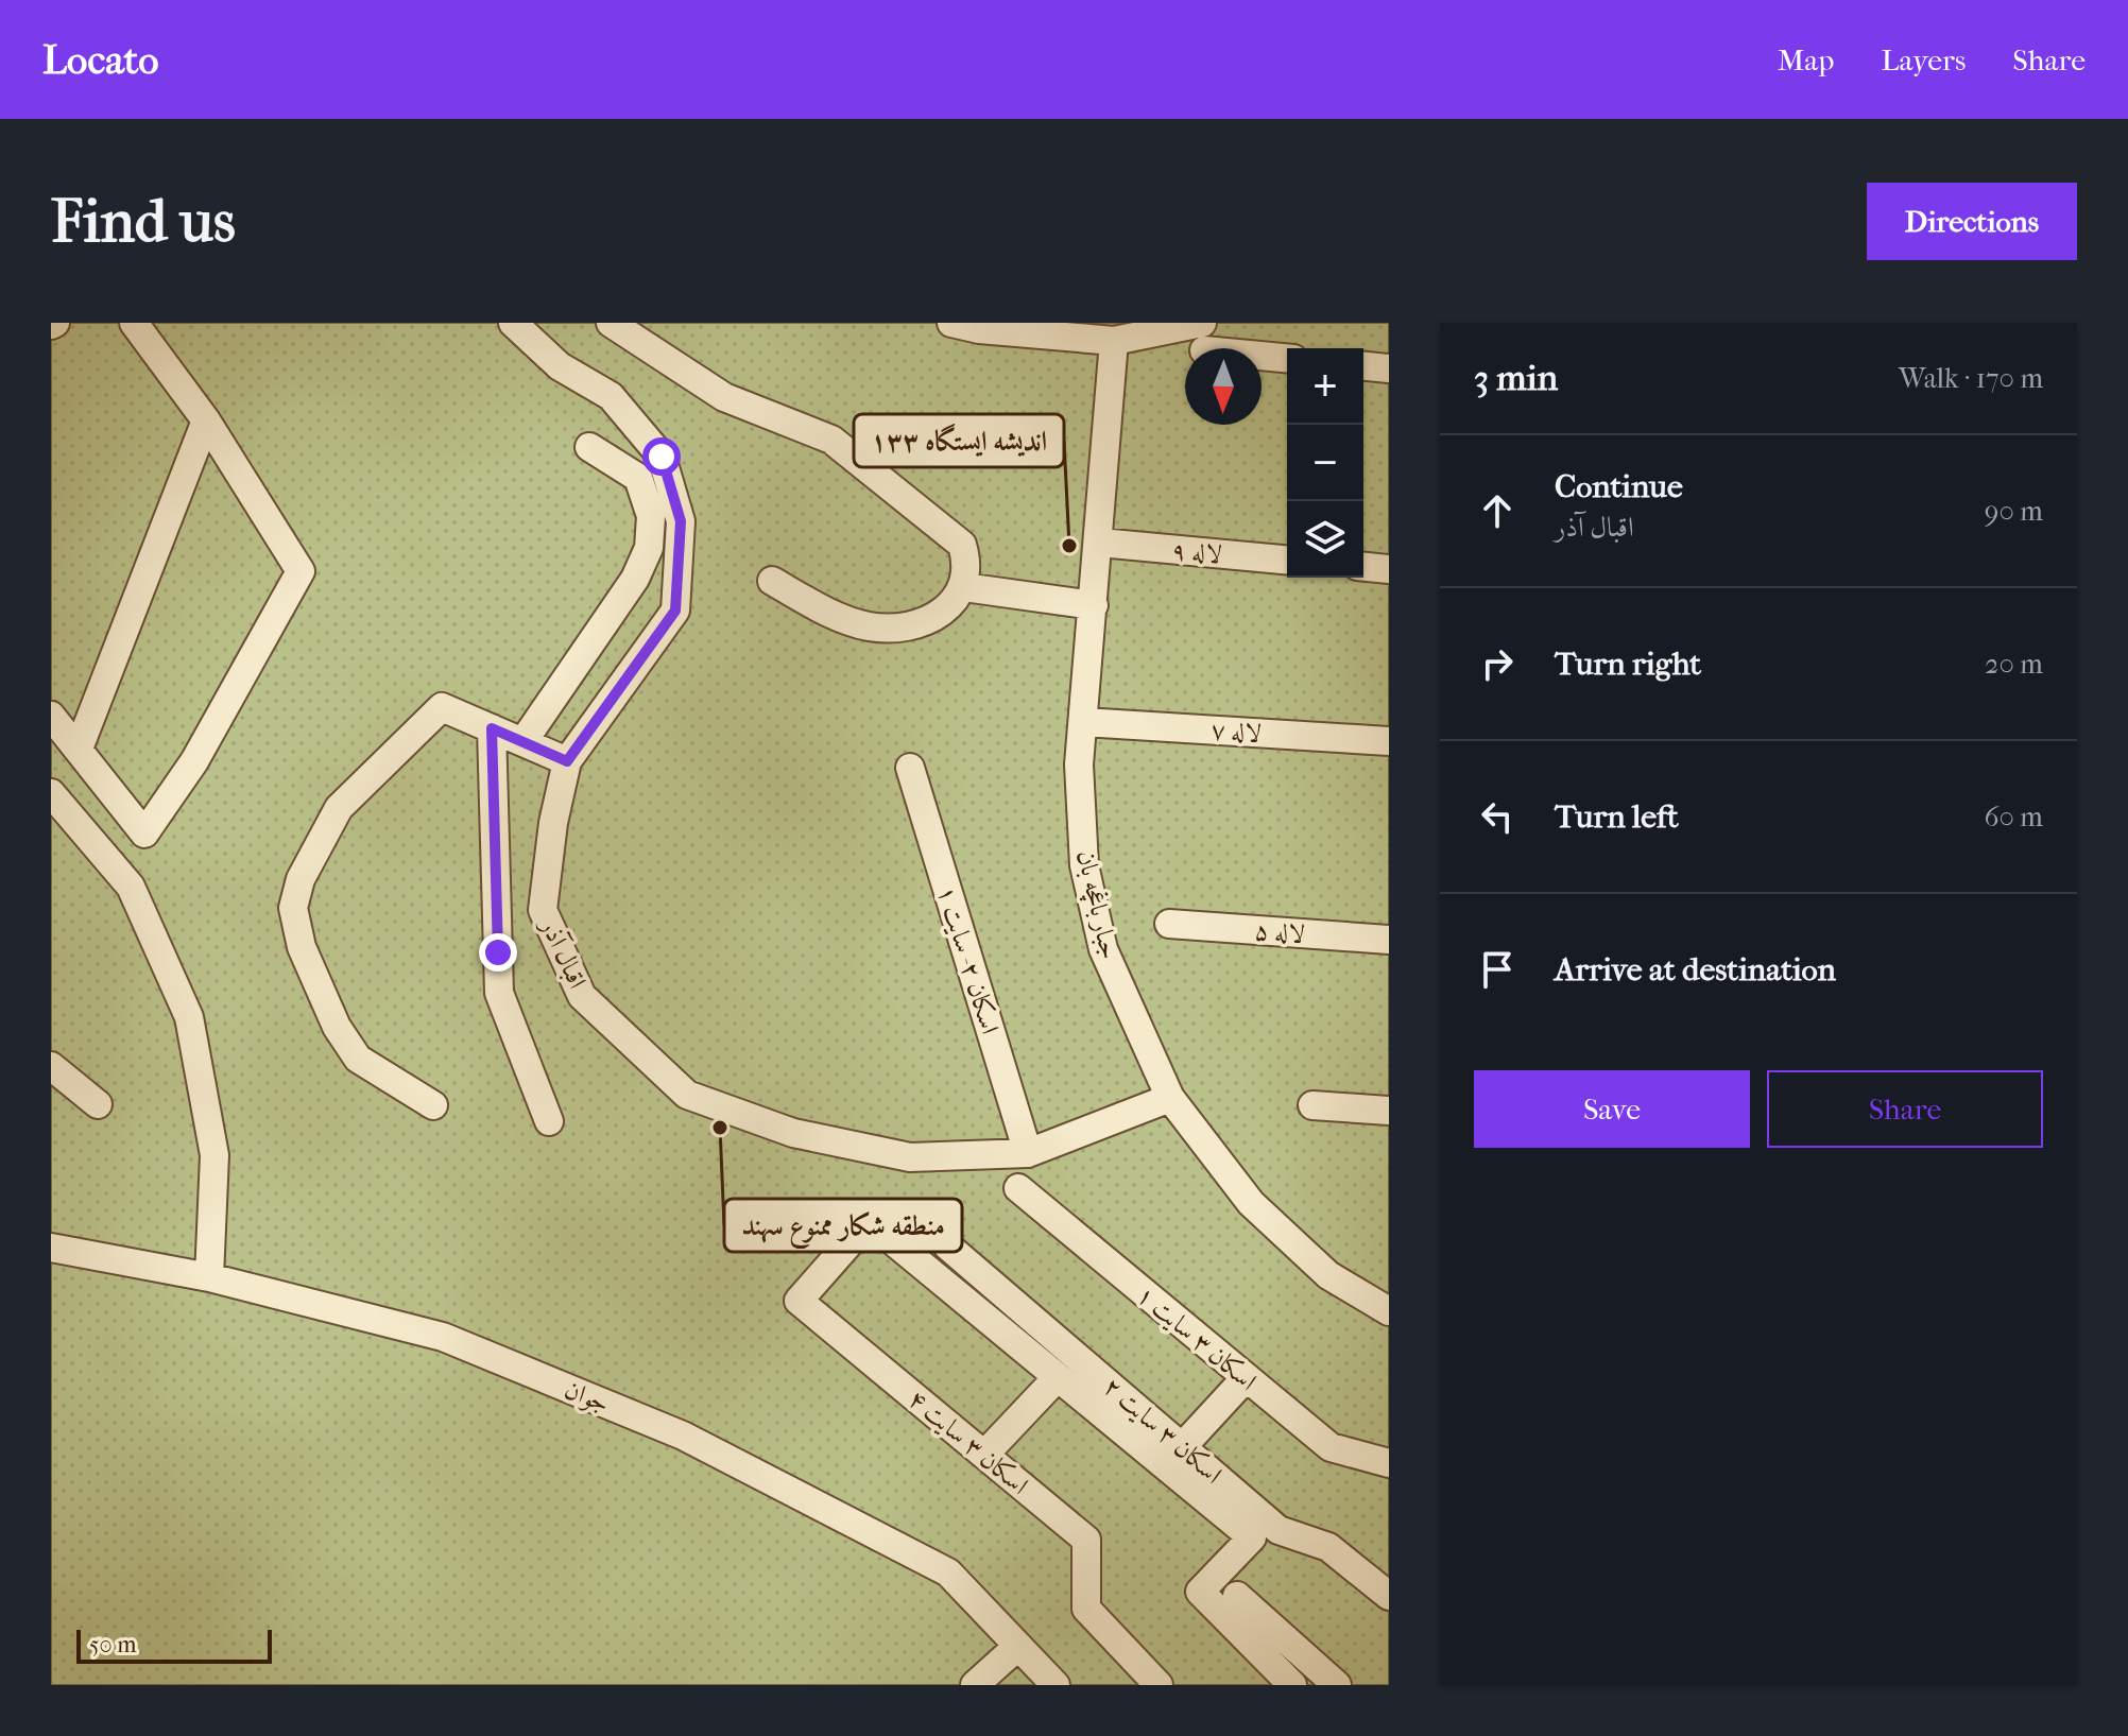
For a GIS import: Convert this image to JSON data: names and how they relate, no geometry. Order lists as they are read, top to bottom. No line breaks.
{"streets":{"street":["لاله ۹","لاله ۷","جبار باغچه بان","لاله ۵","اقبال آذر","اسکان ۲- سایت ۱","اسکان ۳ سایت ۱","جوان","اسکان ۳ سایت ۲","اسکان ۳ سایت ۴"]},"crossings":[["لاله ۹","جبار باغچه بان"],["لاله ۷","جبار باغچه بان"],["جبار باغچه بان","اقبال آذر"],["اقبال آذر","اسکان ۲- سایت ۱"]],"places":["اندیشه ایستگاه ۱۳۳","منطقه شکار ممنوع سهند"],"scale_bar":"50 m","north":"bottom","page":{"header":"Locato","nav":["Map","Layers","Share"],"buttons":["Directions",["Save","Share"]],"title":"Find us","heading":["3 min","Walk · 170 m"],"map_buttons":["+","−"],"list":[["Continue","اقبال آذر","90 m"],["Turn right","20 m"],["Turn left","60 m"],"Arrive at destination"],"scale":"50 m"}}
